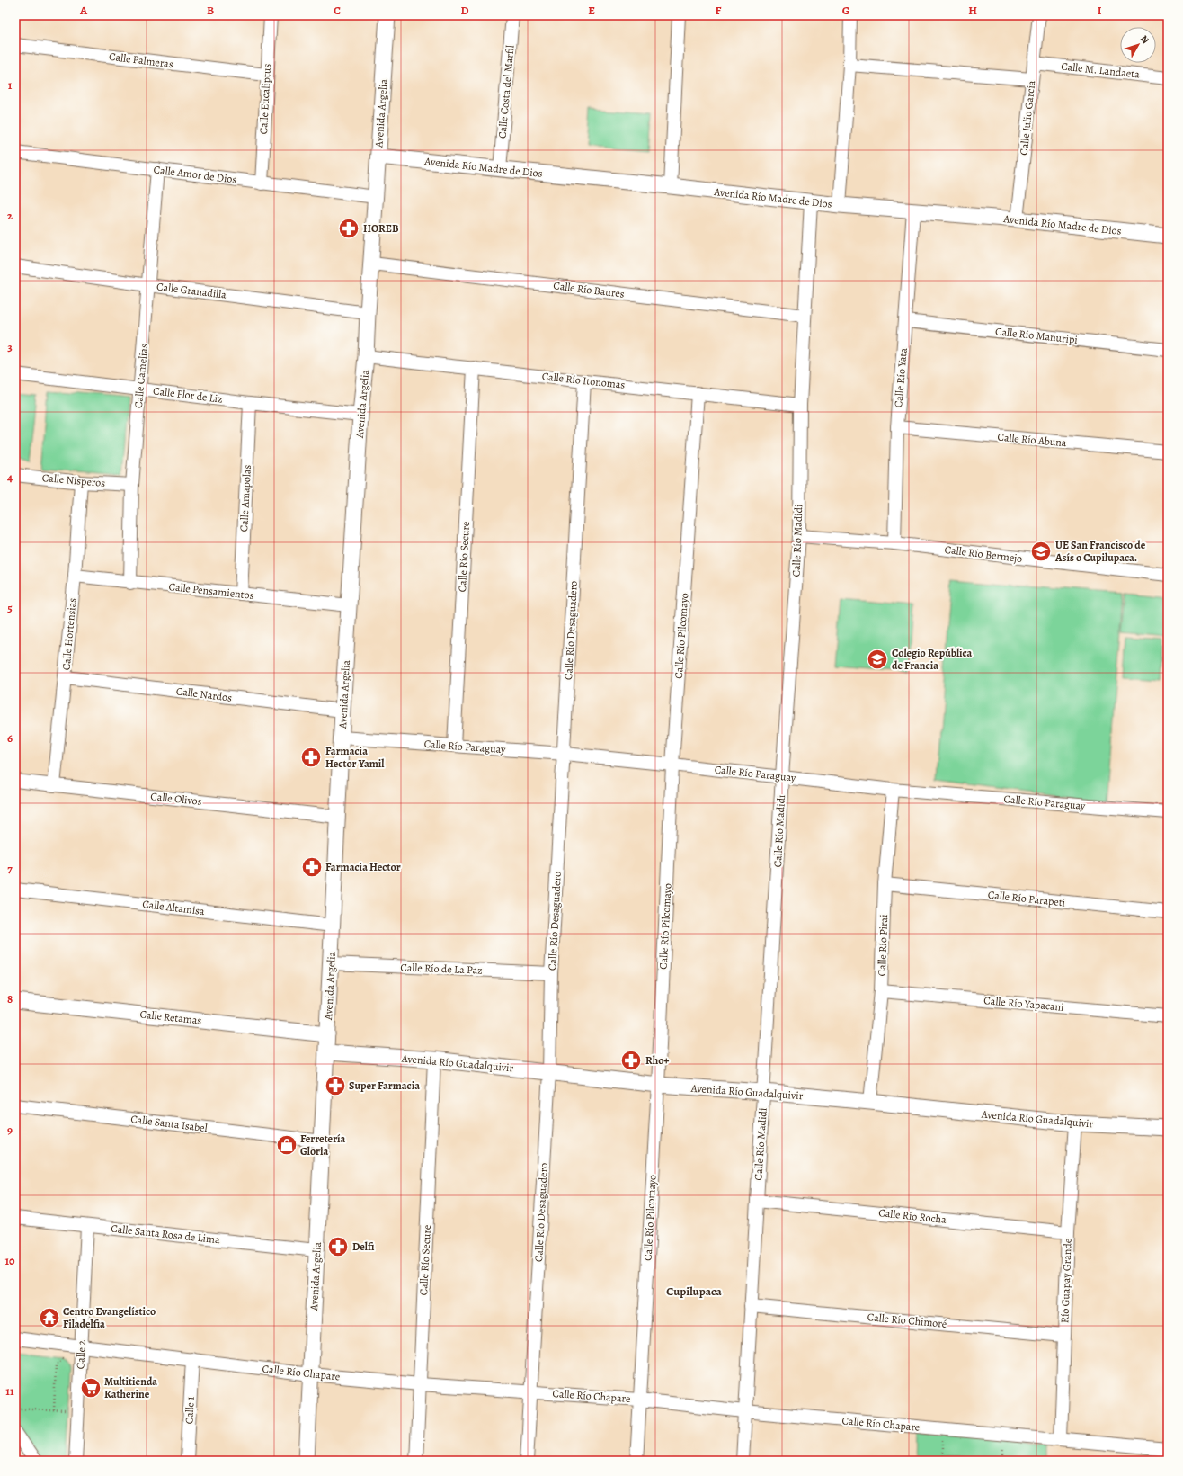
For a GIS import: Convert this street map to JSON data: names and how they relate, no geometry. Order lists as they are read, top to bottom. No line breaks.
{"streets":{"street":["Calle Palmeras","Calle M. Landaeta","Calle Costa del Marfil","Calle Eucaliptus","Avenida Argelia","Calle Julio García","Avenida Río Madre de Dios","Calle Amor de Dios","Calle Río Baures","Calle Granadilla","Calle Río Manuripi","Calle Camelias","Calle Río Yata","Calle Río Itonomas","Calle Flor de Liz","Calle Río Abuna","Calle Nísperos","Calle Amapolas","Calle Río Madidi","Calle Río Bermejo","Calle Río Secure","Calle Pensamientos","Calle Río Desaguadero","Calle Hortensias","Calle Río Pilcomayo","Calle Nardos","Calle Río Paraguay","Calle Olivos","Calle Río Parapeti","Calle Altamisa","Calle Río Pirai","Calle Río de La Paz","Calle Río Yapacani","Calle Retamas","Avenida Río Guadalquivir","Calle Santa Isabel","Calle Río Rocha","Calle Santa Rosa de Lima","Río Guapay Grande","Calle Río Chimoré","Calle 2","Calle Río Chapare","Calle 1"]},"crossings":[["Calle Palmeras","Calle Eucaliptus"],["Calle M. Landaeta","Calle Julio García"],["Calle Costa del Marfil","Avenida Río Madre de Dios"],["Calle Eucaliptus","Calle Amor de Dios"],["Avenida Argelia","Avenida Río Madre de Dios"],["Avenida Argelia","Calle Amor de Dios"],["Avenida Argelia","Calle Río Baures"],["Avenida Argelia","Calle Granadilla"],["Avenida Argelia","Calle Río Itonomas"],["Avenida Argelia","Calle Flor de Liz"],["Avenida Argelia","Calle Pensamientos"],["Avenida Argelia","Calle Nardos"],["Avenida Argelia","Calle Río Paraguay"],["Avenida Argelia","Calle Olivos"],["Avenida Argelia","Calle Altamisa"],["Avenida Argelia","Calle Río de La Paz"],["Avenida Argelia","Calle Retamas"],["Avenida Argelia","Avenida Río Guadalquivir"],["Avenida Argelia","Calle Santa Isabel"],["Avenida Argelia","Calle Santa Rosa de Lima"],["Avenida Argelia","Calle Río Chapare"],["Calle Julio García","Avenida Río Madre de Dios"],["Avenida Río Madre de Dios","Calle Río Yata"],["Avenida Río Madre de Dios","Calle Río Madidi"],["Calle Amor de Dios","Calle Camelias"],["Calle Río Baures","Calle Río Madidi"],["Calle Granadilla","Calle Camelias"],["Calle Río Manuripi","Calle Río Yata"],["Calle Camelias","Calle Flor de Liz"],["Calle Camelias","Calle Nísperos"],["Calle Camelias","Calle Pensamientos"],["Calle Río Yata","Calle Río Abuna"],["Calle Río Yata","Calle Río Bermejo"],["Calle Río Itonomas","Calle Río Madidi"],["Calle Río Itonomas","Calle Río Secure"],["Calle Río Itonomas","Calle Río Desaguadero"],["Calle Río Itonomas","Calle Río Pilcomayo"],["Calle Flor de Liz","Calle Amapolas"],["Calle Nísperos","Calle Hortensias"],["Calle Amapolas","Calle Pensamientos"],["Calle Río Madidi","Calle Río Bermejo"],["Calle Río Madidi","Calle Río Paraguay"],["Calle Río Madidi","Avenida Río Guadalquivir"],["Calle Río Madidi","Calle Río Rocha"],["Calle Río Madidi","Calle Río Chimoré"],["Calle Río Madidi","Calle Río Chapare"],["Calle Río Secure","Calle Río Paraguay"],["Calle Río Secure","Avenida Río Guadalquivir"],["Calle Río Secure","Calle Río Chapare"],["Calle Pensamientos","Calle Hortensias"],["Calle Río Desaguadero","Calle Río Paraguay"],["Calle Río Desaguadero","Calle Río de La Paz"],["Calle Río Desaguadero","Avenida Río Guadalquivir"],["Calle Río Desaguadero","Calle Río Chapare"],["Calle Hortensias","Calle Nardos"],["Calle Hortensias","Calle Olivos"],["Calle Río Pilcomayo","Calle Río Paraguay"],["Calle Río Pilcomayo","Avenida Río Guadalquivir"],["Calle Río Pilcomayo","Calle Río Chapare"],["Calle Río Paraguay","Calle Río Pirai"],["Calle Río Parapeti","Calle Río Pirai"],["Calle Río Pirai","Calle Río Yapacani"],["Calle Río Pirai","Avenida Río Guadalquivir"],["Avenida Río Guadalquivir","Río Guapay Grande"],["Calle Río Rocha","Río Guapay Grande"],["Calle Santa Rosa de Lima","Calle 2"],["Río Guapay Grande","Calle Río Chimoré"],["Río Guapay Grande","Calle Río Chapare"],["Calle 2","Calle Río Chapare"],["Calle Río Chapare","Calle 1"]],"districts":["Cupilupaca"],"places":{"pharmacy":["HOREB","Farmacia Hector Yamil","Farmacia Hector","Rho+","Super Farmacia","Delfi"],"school or university":["UE San Francisco de Asís o Cupilupaca.","Colegio República de Francia"],"shop":["Ferretería Gloria"],"temple":["Centro Evangelístico Filadelfia"],"supermarket":["Multitienda Katherine"]},"north":"top right","grid":{"columns":["A","B","C","D","E","F","G","H","I"],"rows":["1","2","3","4","5","6","7","8","9","10","11"]}}
